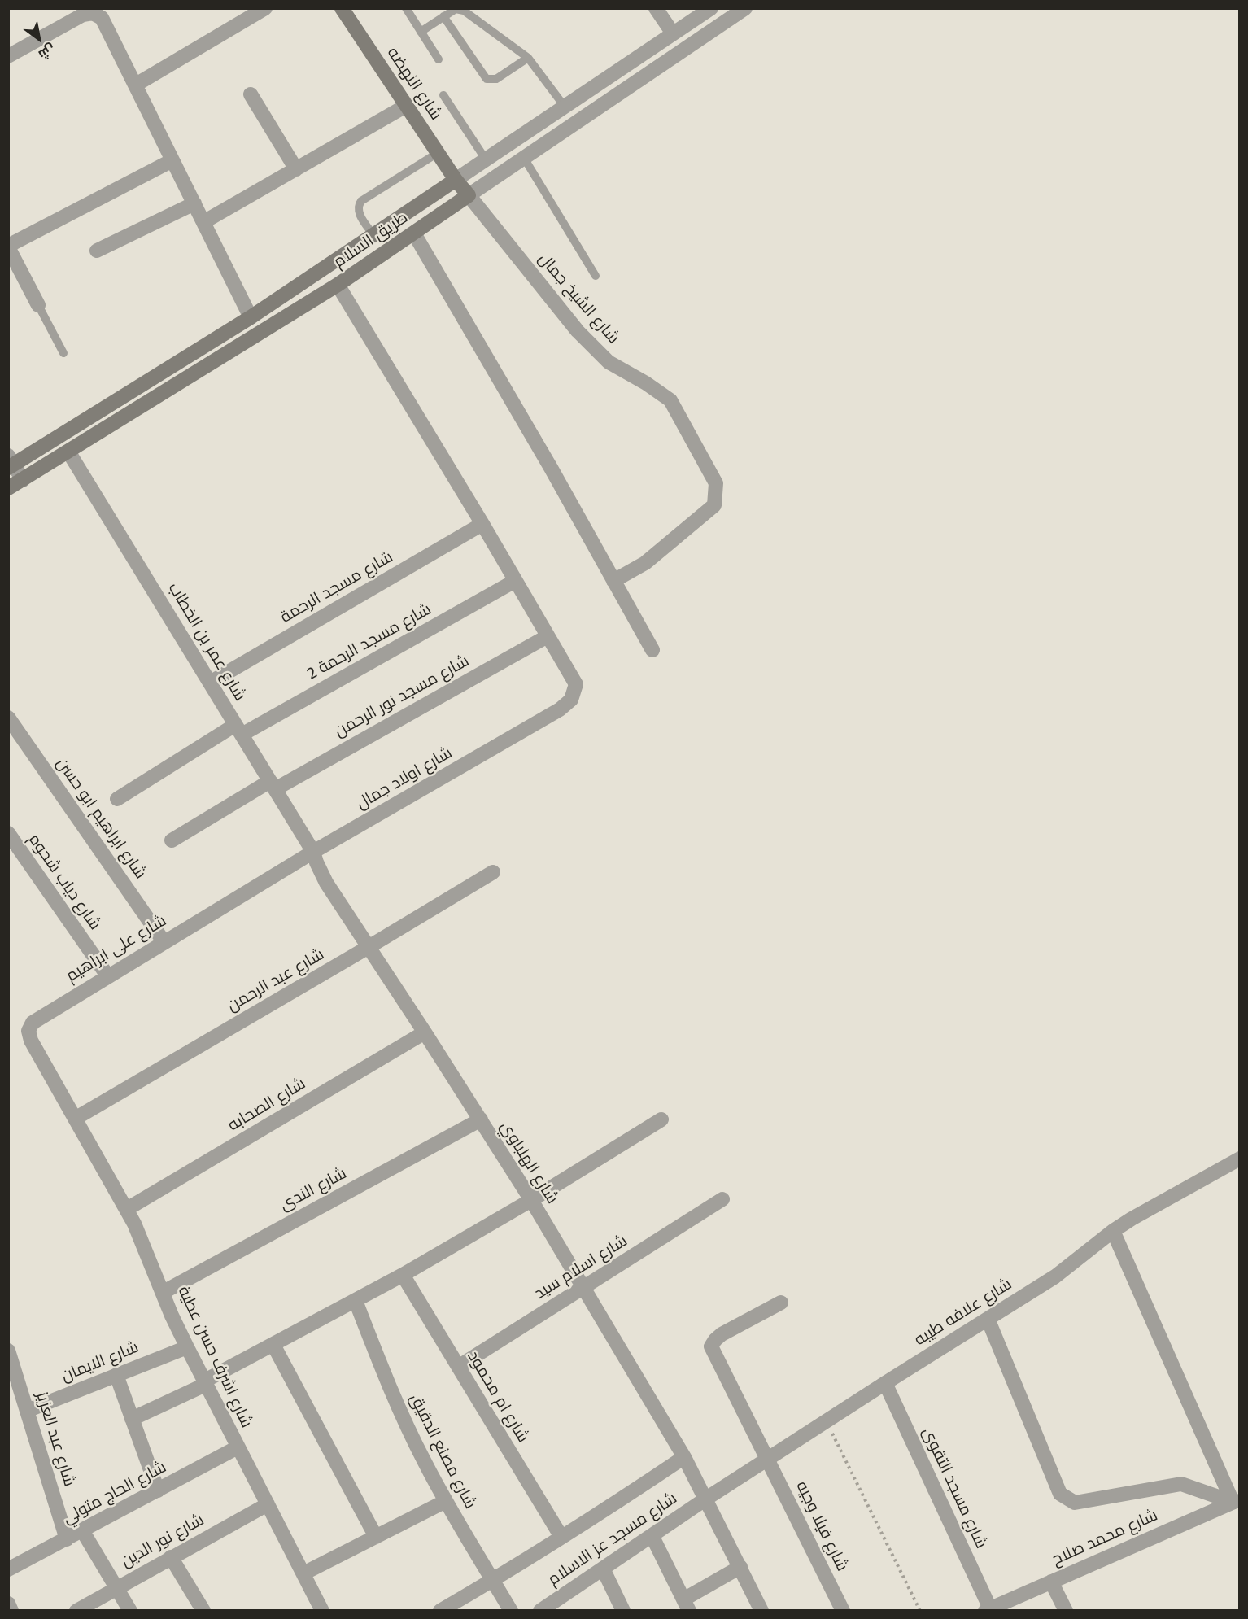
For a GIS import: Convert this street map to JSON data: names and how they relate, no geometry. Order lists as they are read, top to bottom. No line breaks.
{"streets":{"main road":["شارع النهضه","طريق السلام"],"street":["شارع الشيخ جمال","شارع مسجد الرحمة","شارع عمر بن الخطاب","شارع مسجد الرحمة 2","شارع مسجد نور الرحمن","شارع اولاد جمال","شارع ابراهيم ابو حسن","شارع دياب شحوم","شارع على ابراهيم","شارع عبد الرحمن","شارع الصحابه","شارع الهلباوي","شارع الندى","شارع اسلام سيد","شارع علافه طيبه","شارع اشرف حسن عطية","شارع الايمان","شارع ام محمود","شارع عبد العزيز","شارع مصنع الدقيق","شارع مسجد التقوى","شارع الحاج متولي","شارع فيلا وجيه","شارع محمد صلاح","شارع مسجد عز الاسلام","شارع نور الدين"]},"crossings":[["شارع النهضه","طريق السلام"],["شارع النهضه","شارع الشيخ جمال"],["طريق السلام","شارع الشيخ جمال"],["طريق السلام","شارع عمر بن الخطاب"],["طريق السلام","شارع اولاد جمال"],["شارع مسجد الرحمة","شارع عمر بن الخطاب"],["شارع مسجد الرحمة","شارع اولاد جمال"],["شارع عمر بن الخطاب","شارع مسجد الرحمة 2"],["شارع عمر بن الخطاب","شارع مسجد نور الرحمن"],["شارع عمر بن الخطاب","شارع اولاد جمال"],["شارع عمر بن الخطاب","شارع على ابراهيم"],["شارع عمر بن الخطاب","شارع الهلباوي"],["شارع مسجد الرحمة 2","شارع اولاد جمال"],["شارع مسجد نور الرحمن","شارع اولاد جمال"],["شارع اولاد جمال","شارع على ابراهيم"],["شارع اولاد جمال","شارع الهلباوي"],["شارع ابراهيم ابو حسن","شارع على ابراهيم"],["شارع دياب شحوم","شارع على ابراهيم"],["شارع على ابراهيم","شارع عبد الرحمن"],["شارع على ابراهيم","شارع الهلباوي"],["شارع على ابراهيم","شارع اشرف حسن عطية"],["شارع عبد الرحمن","شارع الهلباوي"],["شارع عبد الرحمن","شارع اشرف حسن عطية"],["شارع الصحابه","شارع الهلباوي"],["شارع الصحابه","شارع اشرف حسن عطية"],["شارع الهلباوي","شارع الندى"],["شارع الهلباوي","شارع اسلام سيد"],["شارع الهلباوي","شارع علافه طيبه"],["شارع الهلباوي","شارع مسجد عز الاسلام"],["شارع الندى","شارع اشرف حسن عطية"],["شارع اسلام سيد","شارع ام محمود"],["شارع علافه طيبه","شارع مسجد التقوى"],["شارع علافه طيبه","شارع فيلا وجيه"],["شارع علافه طيبه","شارع مسجد عز الاسلام"],["شارع اشرف حسن عطية","شارع الايمان"],["شارع اشرف حسن عطية","شارع الحاج متولي"],["شارع اشرف حسن عطية","شارع نور الدين"],["شارع الايمان","شارع عبد العزيز"],["شارع عبد العزيز","شارع الحاج متولي"],["شارع مسجد التقوى","شارع محمد صلاح"]],"north":"bottom right"}
